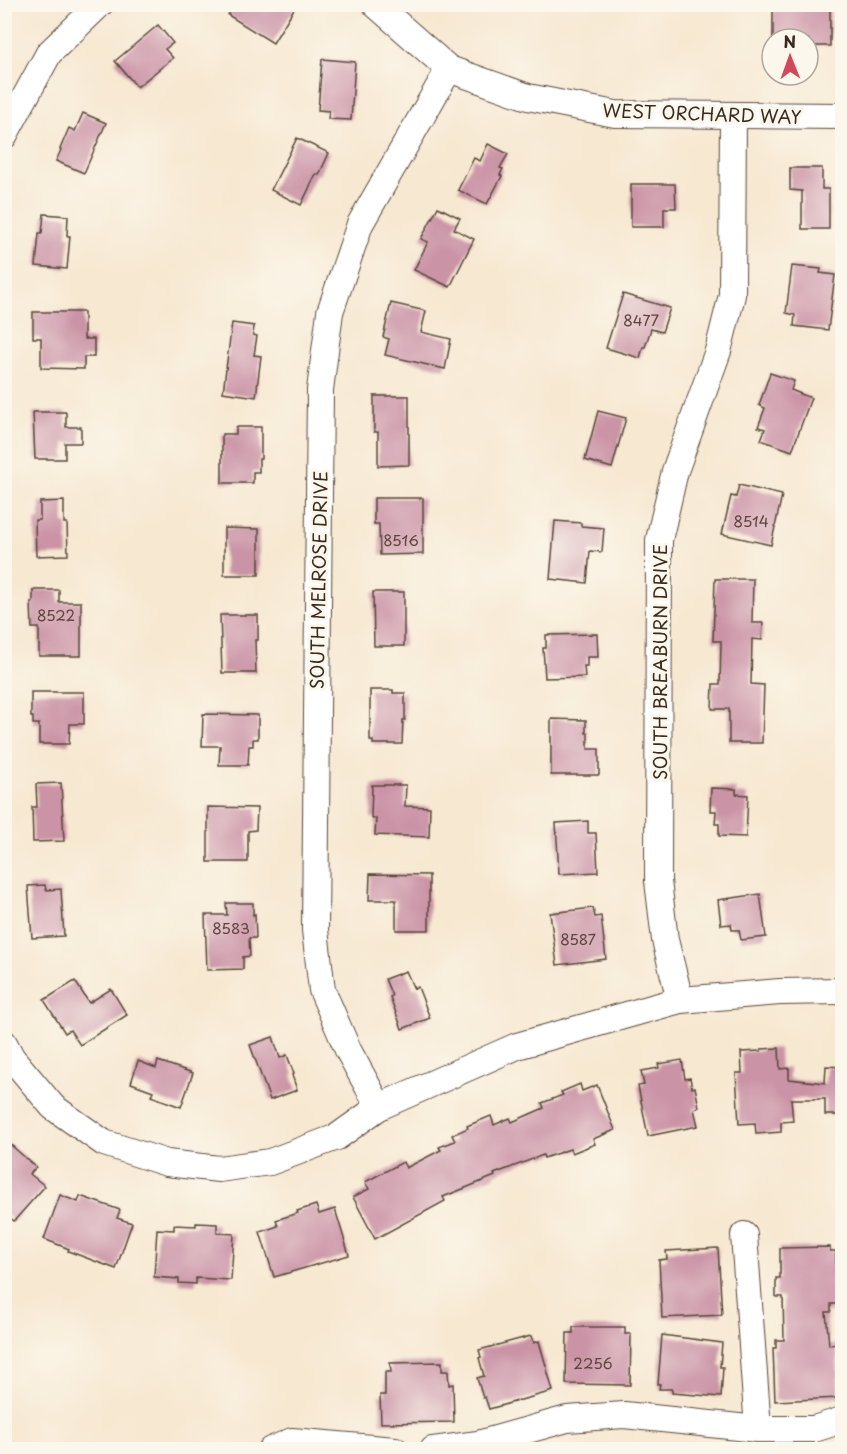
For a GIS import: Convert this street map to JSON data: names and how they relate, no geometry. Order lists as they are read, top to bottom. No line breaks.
{"streets":{"street":["WEST ORCHARD WAY","SOUTH MELROSE DRIVE","SOUTH BREABURN DRIVE"]},"crossings":[["WEST ORCHARD WAY","SOUTH MELROSE DRIVE"],["WEST ORCHARD WAY","SOUTH BREABURN DRIVE"]],"house_numbers":["8477","8514","8516","8522","8583","8587","2256"],"north":"top"}
